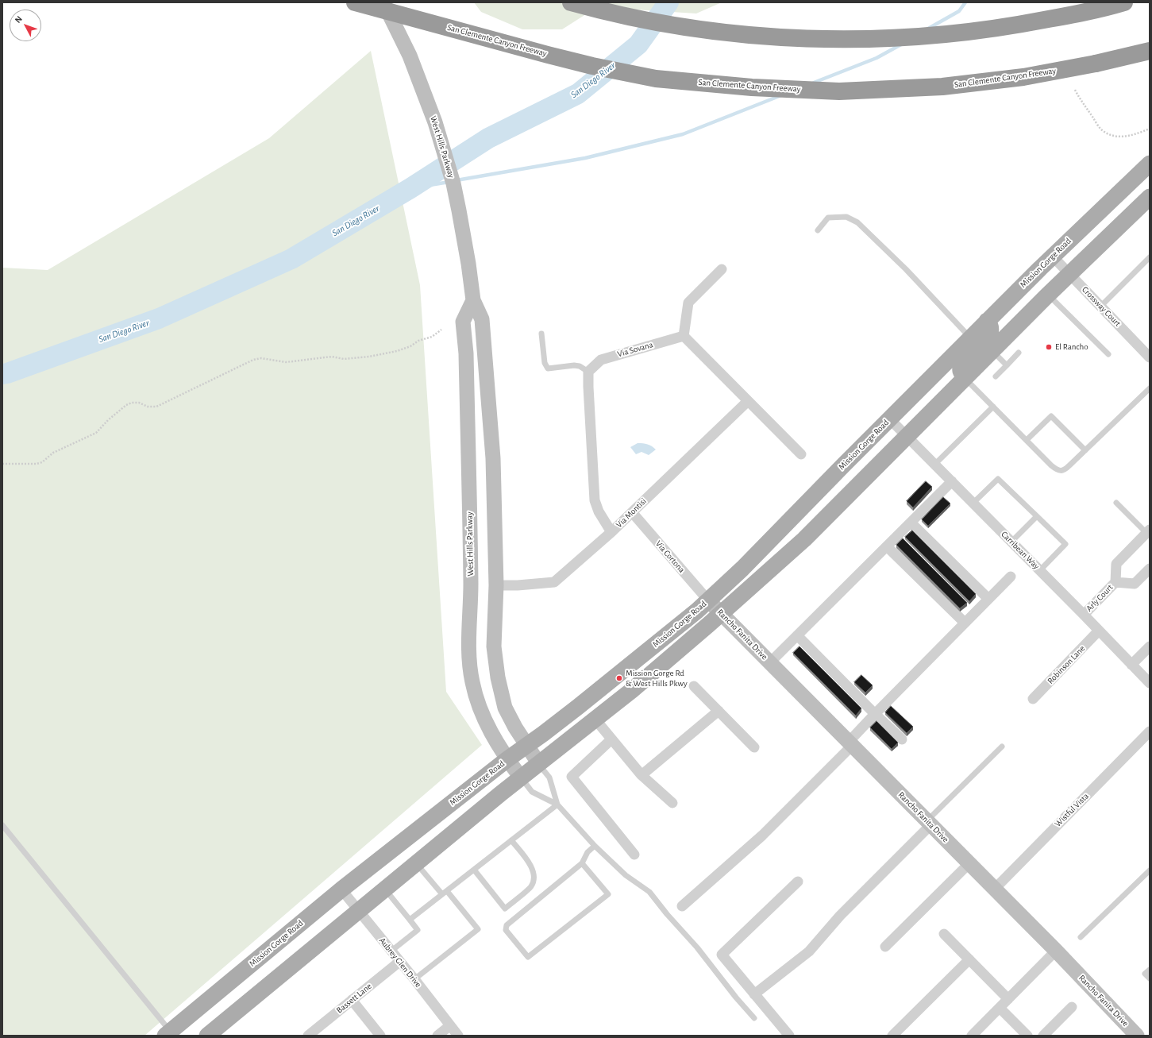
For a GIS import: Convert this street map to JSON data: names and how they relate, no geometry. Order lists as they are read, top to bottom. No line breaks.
{"streets":{"highway":["San Clemente Canyon Freeway"],"main road":["West Hills Parkway","Mission Gorge Road","Rancho Fanita Drive"],"street":["Crossway Court","Via Sovana","Via Montisi","Carribean Way","Via Cortona","Arly Court","Robinson Lane","Wistful Vista","Aubrey Glen Drive","Bassett Lane"]},"crossings":[["West Hills Parkway","Mission Gorge Road"],["West Hills Parkway","Via Montisi"],["Mission Gorge Road","Crossway Court"],["Mission Gorge Road","Carribean Way"],["Mission Gorge Road","Via Cortona"],["Mission Gorge Road","Rancho Fanita Drive"],["Mission Gorge Road","Aubrey Glen Drive"],["Via Montisi","Via Cortona"],["Carribean Way","Arly Court"],["Carribean Way","Robinson Lane"],["Via Cortona","Rancho Fanita Drive"],["Rancho Fanita Drive","Wistful Vista"],["Aubrey Glen Drive","Bassett Lane"]],"water":["San Diego River"],"places":["El Rancho","Mission Gorge Rd & West Hills Pkwy"],"north":"top left"}
